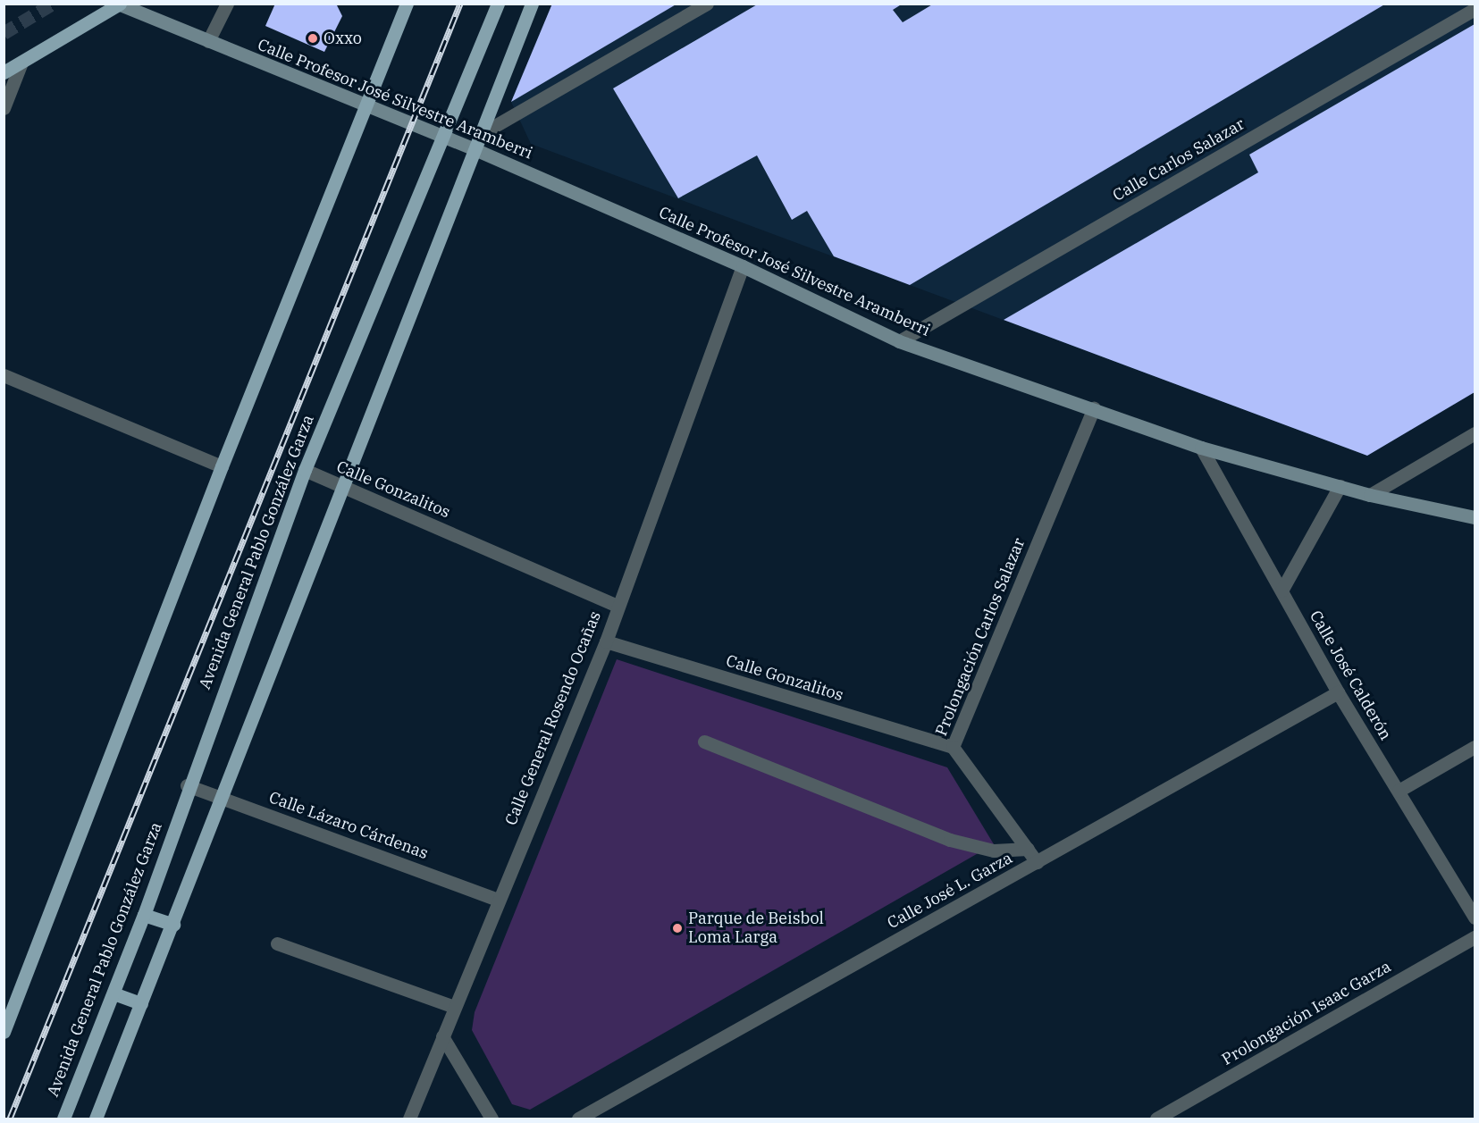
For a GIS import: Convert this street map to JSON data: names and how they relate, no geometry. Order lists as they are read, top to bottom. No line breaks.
{"streets":{"main road":["Calle Profesor José Silvestre Aramberri","Avenida General Pablo González Garza"],"street":["Calle Carlos Salazar","Calle Gonzalitos","Prolongación Carlos Salazar","Calle José Calderón","Calle General Rosendo Ocañas","Calle Lázaro Cárdenas","Calle José L. Garza","Prolongación Isaac Garza"]},"crossings":[["Calle Profesor José Silvestre Aramberri","Calle Carlos Salazar"],["Calle Profesor José Silvestre Aramberri","Avenida General Pablo González Garza"],["Calle Profesor José Silvestre Aramberri","Prolongación Carlos Salazar"],["Calle Profesor José Silvestre Aramberri","Calle José Calderón"],["Calle Profesor José Silvestre Aramberri","Calle General Rosendo Ocañas"],["Calle Gonzalitos","Avenida General Pablo González Garza"],["Calle Gonzalitos","Prolongación Carlos Salazar"],["Calle Gonzalitos","Calle General Rosendo Ocañas"],["Avenida General Pablo González Garza","Calle Lázaro Cárdenas"],["Prolongación Carlos Salazar","Calle José L. Garza"],["Calle José Calderón","Calle José L. Garza"],["Calle General Rosendo Ocañas","Calle Lázaro Cárdenas"]],"places":["Oxxo","Parque de Beisbol Loma Larga"]}
